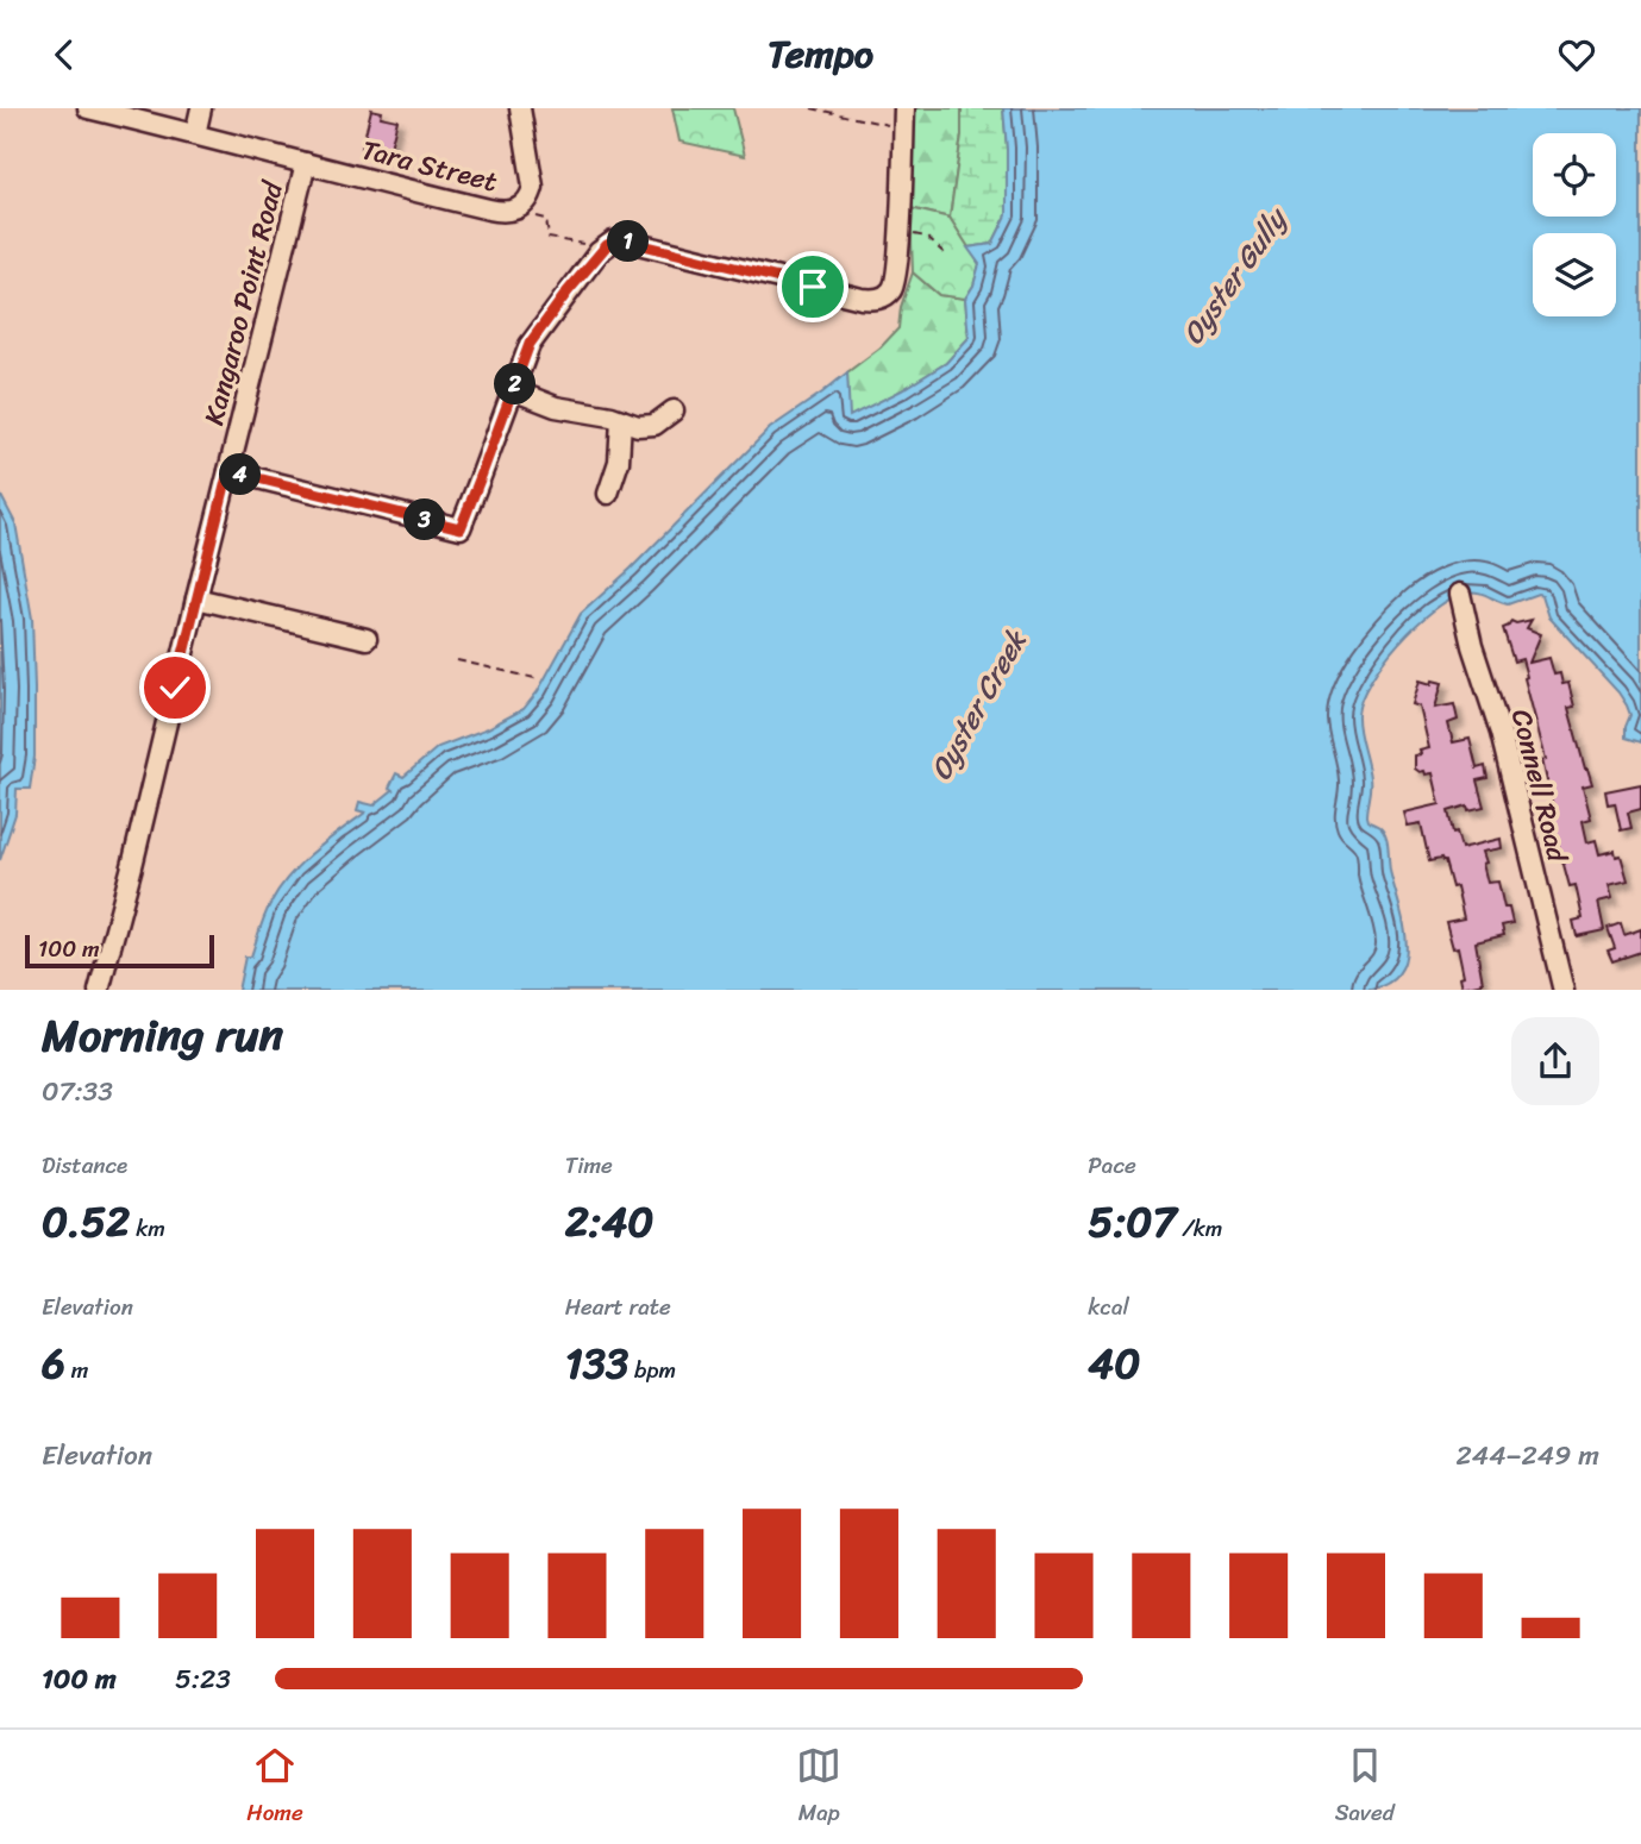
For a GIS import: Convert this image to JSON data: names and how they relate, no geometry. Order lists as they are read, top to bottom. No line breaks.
{"streets":{"street":["Tara Street","Kangaroo Point Road","Connell Road"]},"crossings":[["Tara Street","Kangaroo Point Road"]],"water":["Oyster Gully","Oyster Creek"],"scale_bar":"100 m","page":{"header":"Tempo","pins":["1","2","4","3"],"scale":"100 m","heading":["Morning run","07:33"],"stats":[["Distance","0.52 km"],["Time","2:40"],["Pace","5:07 /km"],["Elevation","6 m"],["Heart rate","133 bpm"],["kcal","40"]],"chart":["Elevation","244–249 m"],"list":[{"name":"100 m","note":"5:23"}],"tabs":["Home","Map","Saved"]}}
